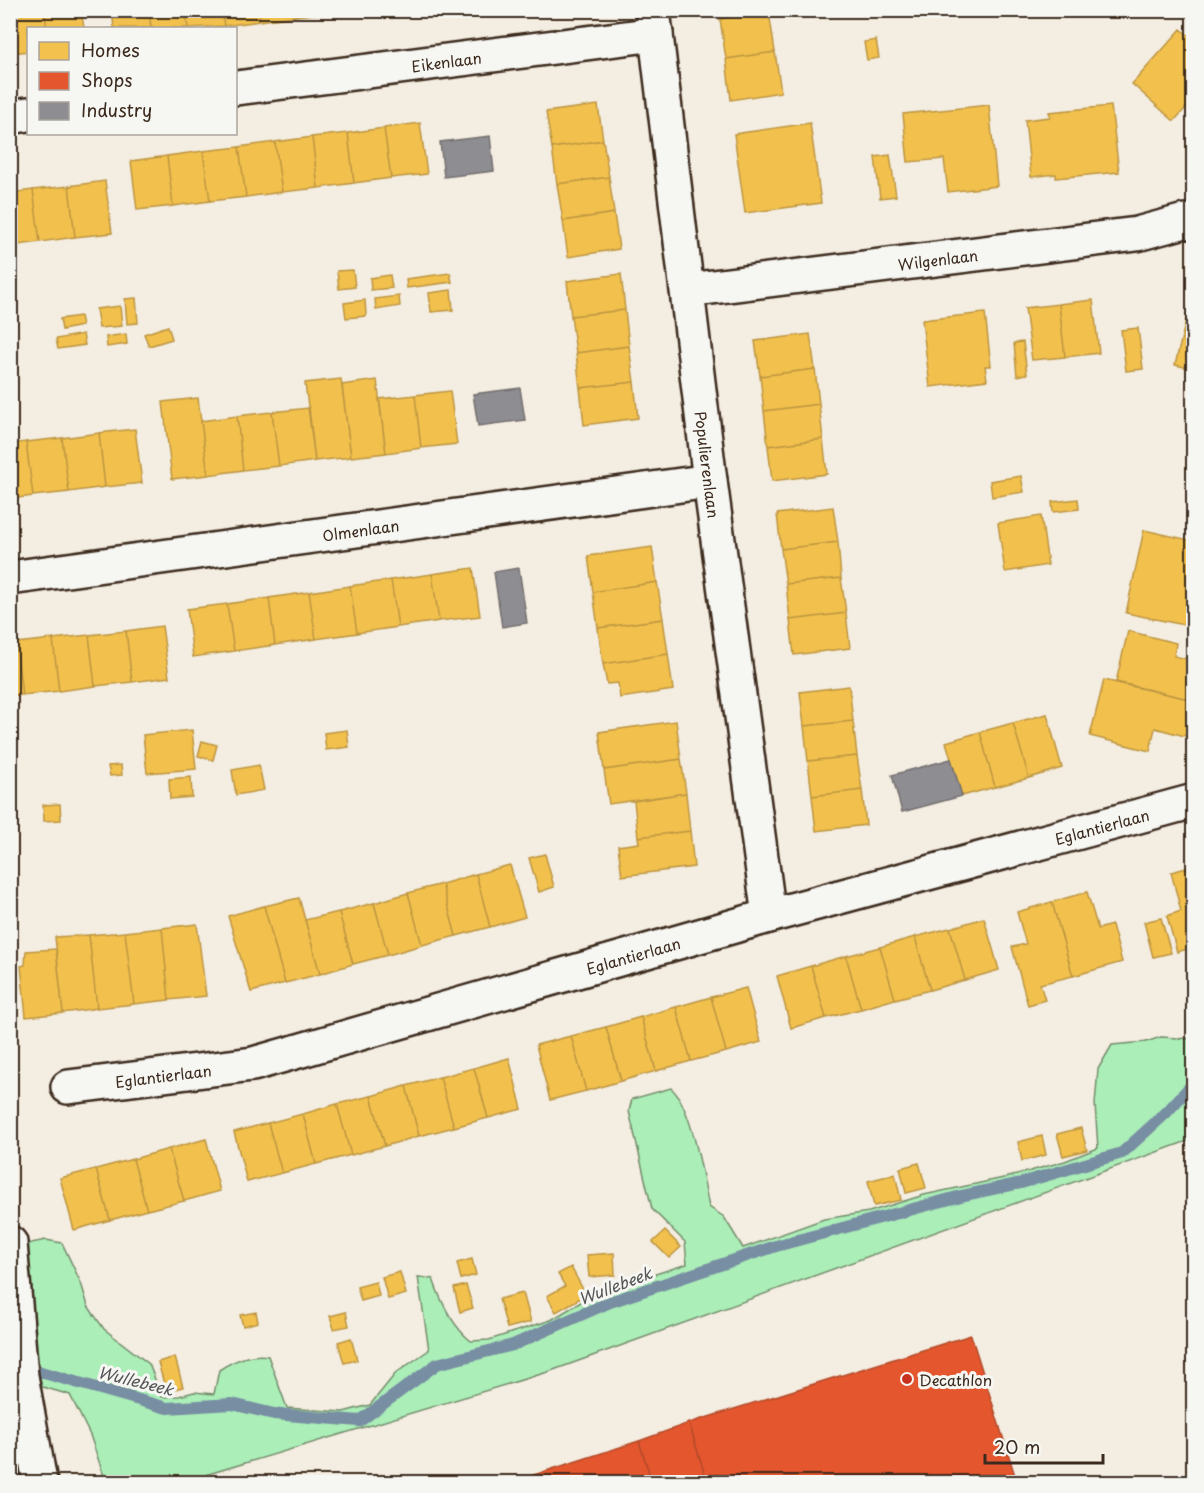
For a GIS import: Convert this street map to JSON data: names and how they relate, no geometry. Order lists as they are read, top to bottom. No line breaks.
{"streets":{"street":["Eikenlaan","Wilgenlaan","Populierenlaan","Olmenlaan","Eglantierlaan"]},"crossings":[["Eikenlaan","Populierenlaan"],["Wilgenlaan","Populierenlaan"],["Populierenlaan","Olmenlaan"],["Populierenlaan","Eglantierlaan"]],"water":["Wullebeek"],"places":["Decathlon"],"legend":["Homes","Shops","Industry"],"scale_bar":"20 m"}
